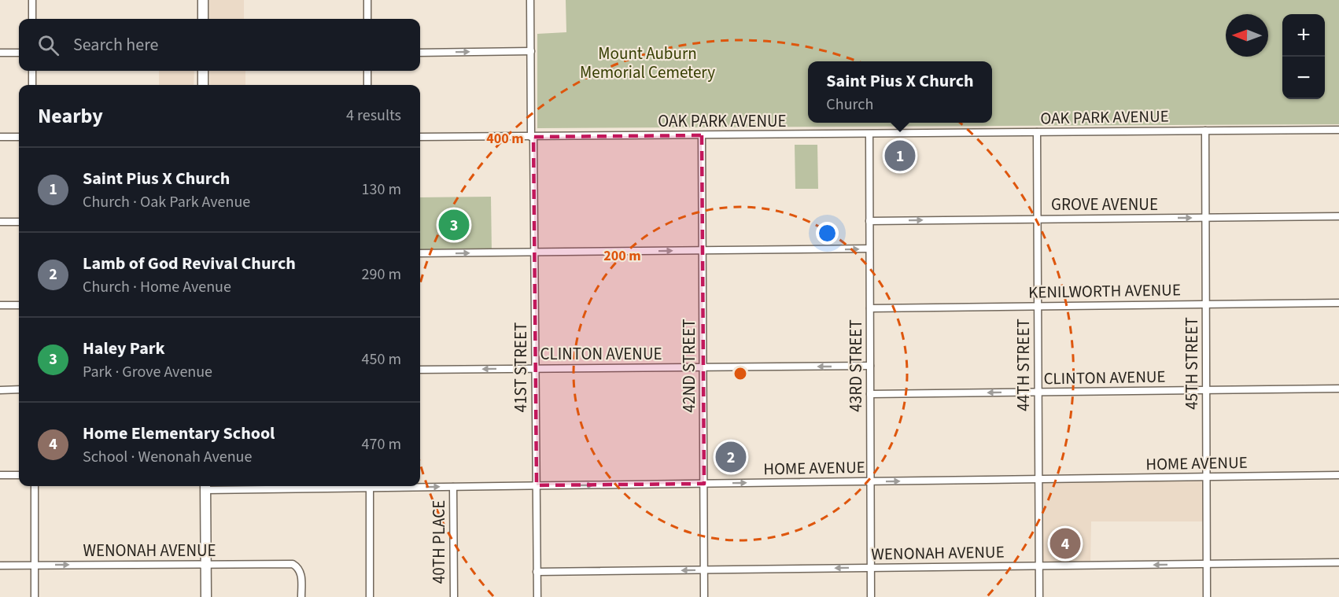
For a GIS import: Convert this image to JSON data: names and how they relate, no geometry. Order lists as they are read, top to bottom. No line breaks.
{"streets":{"street":["OAK PARK AVENUE","GROVE AVENUE","KENILWORTH AVENUE","CLINTON AVENUE","45TH STREET","44TH STREET","42ND STREET","43RD STREET","41ST STREET","HOME AVENUE","40TH PLACE","WENONAH AVENUE"]},"crossings":[["OAK PARK AVENUE","45TH STREET"],["OAK PARK AVENUE","44TH STREET"],["OAK PARK AVENUE","42ND STREET"],["OAK PARK AVENUE","43RD STREET"],["OAK PARK AVENUE","41ST STREET"],["GROVE AVENUE","45TH STREET"],["GROVE AVENUE","44TH STREET"],["GROVE AVENUE","43RD STREET"],["KENILWORTH AVENUE","45TH STREET"],["KENILWORTH AVENUE","44TH STREET"],["KENILWORTH AVENUE","43RD STREET"],["CLINTON AVENUE","45TH STREET"],["CLINTON AVENUE","44TH STREET"],["CLINTON AVENUE","42ND STREET"],["CLINTON AVENUE","43RD STREET"],["CLINTON AVENUE","41ST STREET"],["45TH STREET","HOME AVENUE"],["45TH STREET","WENONAH AVENUE"],["44TH STREET","HOME AVENUE"],["44TH STREET","WENONAH AVENUE"],["42ND STREET","HOME AVENUE"],["42ND STREET","WENONAH AVENUE"],["43RD STREET","HOME AVENUE"],["43RD STREET","WENONAH AVENUE"],["41ST STREET","HOME AVENUE"],["41ST STREET","WENONAH AVENUE"],["HOME AVENUE","40TH PLACE"]],"one_way":["GROVE AVENUE","CLINTON AVENUE","HOME AVENUE"],"parks":["Mount Auburn Memorial Cemetery"],"north":"left","page":{"map_buttons":["+","−"],"search":"Search here","popup":["Saint Pius X Church","Church"],"heading":["Nearby","4 results"],"pins":["1","3","2","4"],"list":[{"mark":"1","name":"Saint Pius X Church","note":"Church · Oak Park Avenue","value":"130 m"},{"mark":"2","name":"Lamb of God Revival Church","note":"Church · Home Avenue","value":"290 m"},{"mark":"3","name":"Haley Park","note":"Park · Grove Avenue","value":"450 m"},{"mark":"4","name":"Home Elementary School","note":"School · Wenonah Avenue","value":"470 m"}]},"rings":["400 m","200 m"]}
